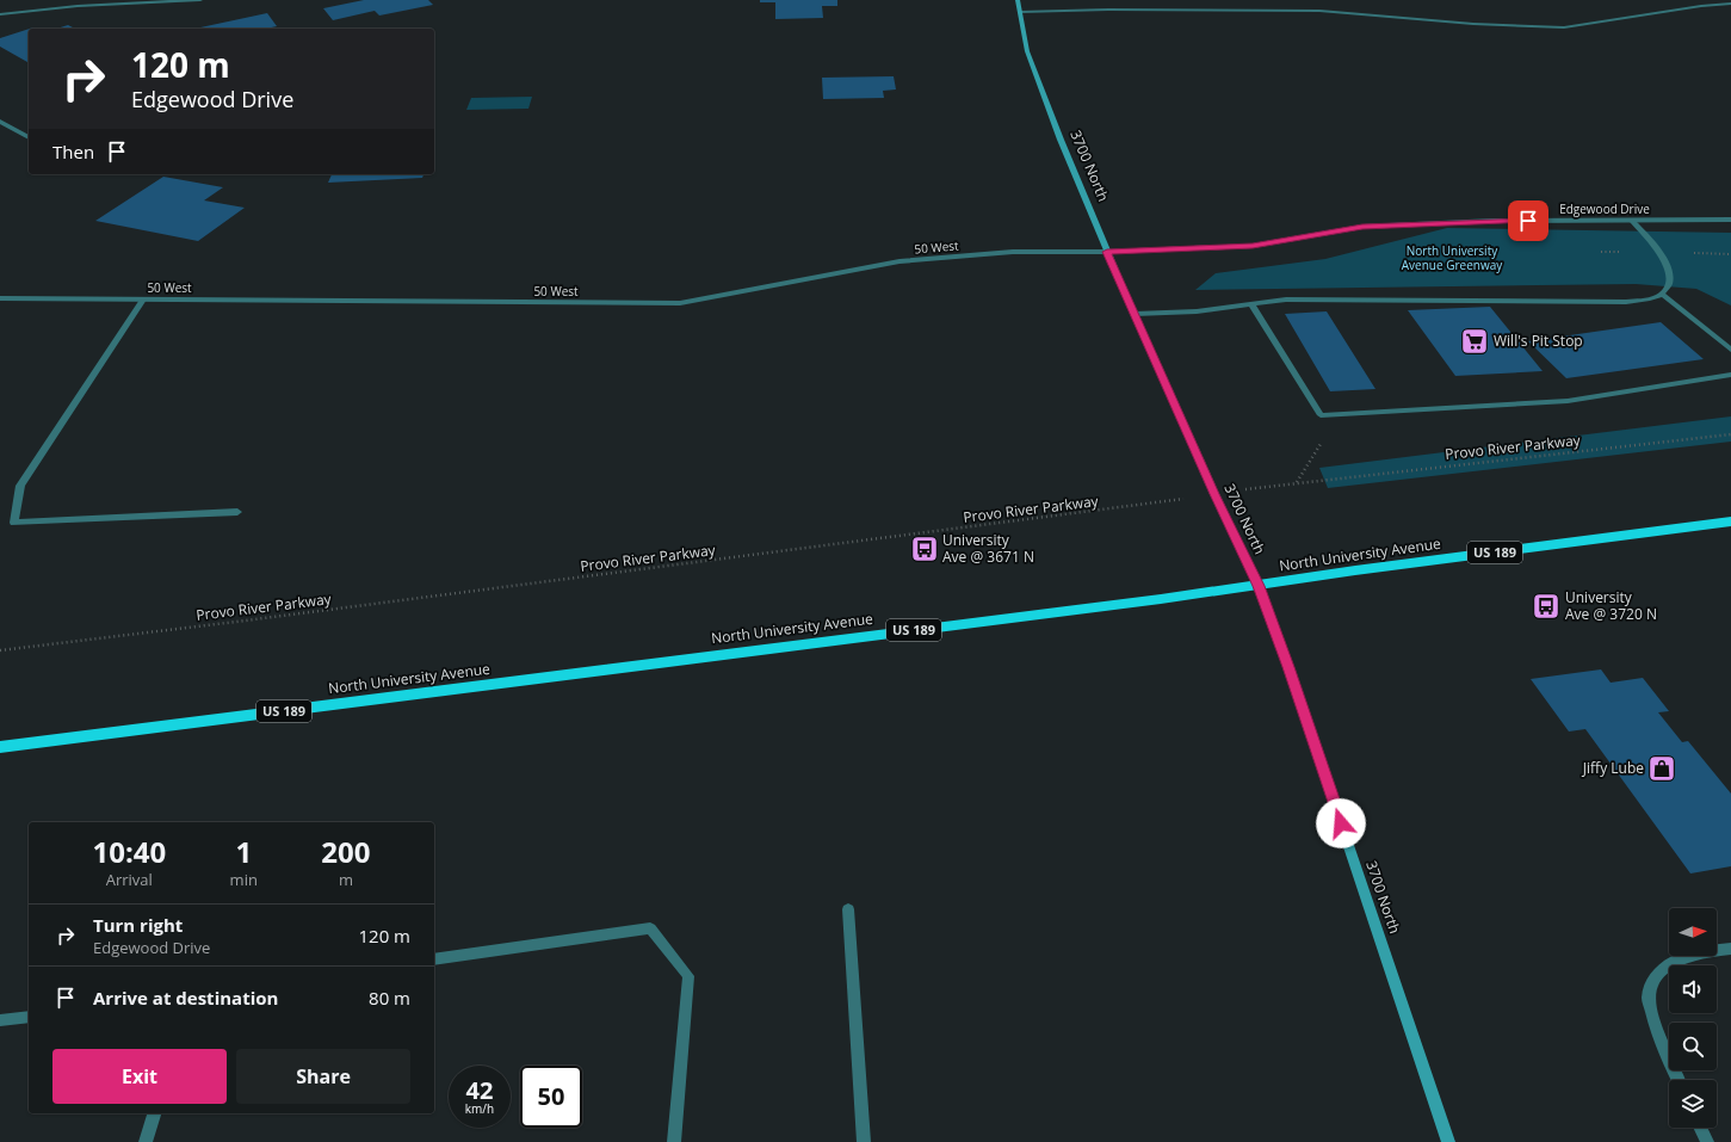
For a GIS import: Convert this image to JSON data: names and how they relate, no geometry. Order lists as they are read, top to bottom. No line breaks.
{"streets":{"highway":["US 189","North University Avenue"],"main road":["3700 North"],"street":["Edgewood Drive","50 West"],"path":["Provo River Parkway"]},"crossings":[["3700 North","Edgewood Drive"],["3700 North","50 West"],["3700 North","Provo River Parkway"],["3700 North","North University Avenue"],["Edgewood Drive","50 West"]],"parks":["North University Avenue Greenway"],"places":{"supermarket":["Will's Pit Stop"],"bus stop":["University Ave @ 3671 N","University Ave @ 3720 N"],"shop":["Jiffy Lube"]},"north":"right","page":{"turn":["120 m","Edgewood Drive"],"then":"Then","eta":["10:40","Arrival","1","min","200","m"],"list":[{"name":"Turn right","note":"Edgewood Drive","value":"120 m"},{"name":"Arrive at destination","value":"80 m"}],"buttons":["Exit","Share"],"speed":"42 km/h","limit":"50"}}
